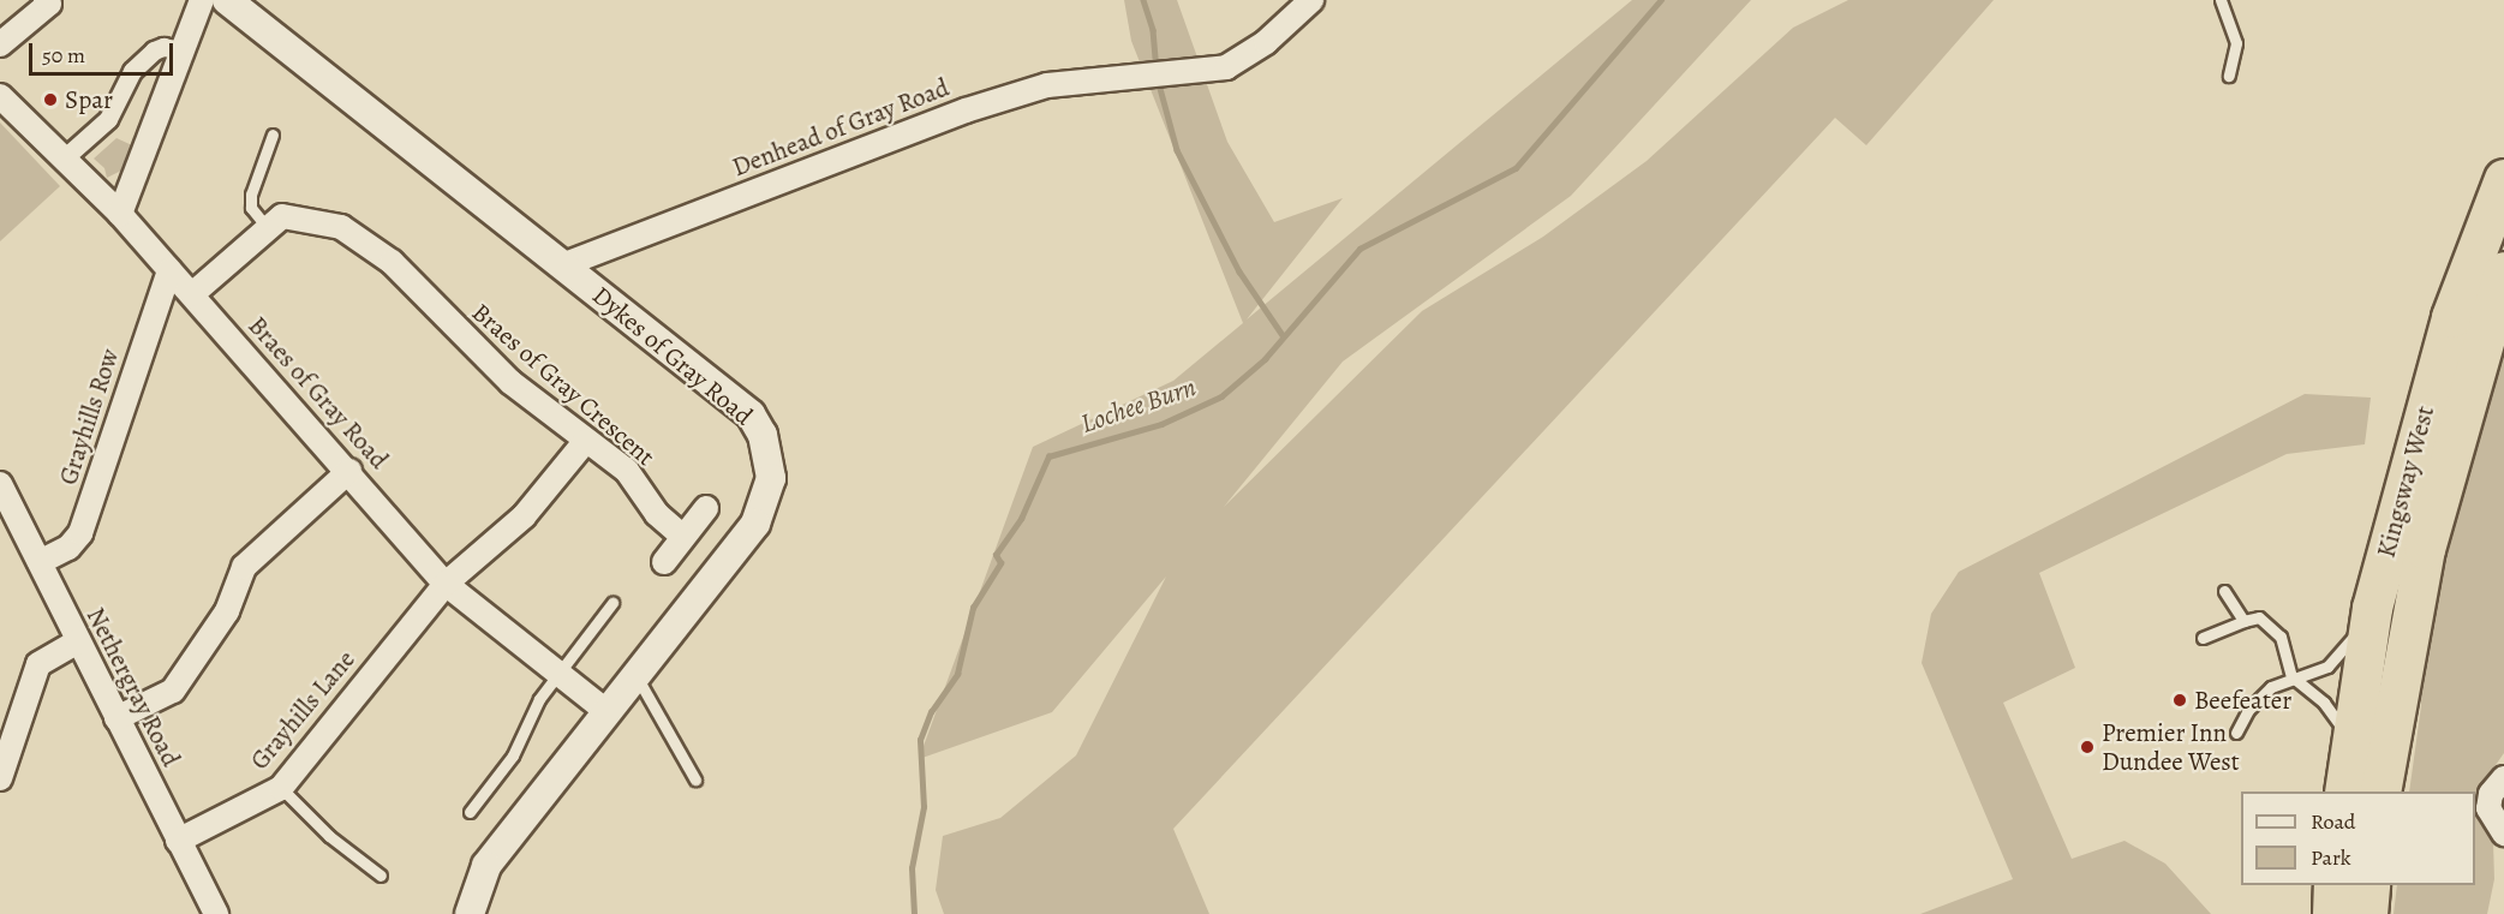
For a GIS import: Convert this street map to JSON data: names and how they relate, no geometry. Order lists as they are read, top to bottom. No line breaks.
{"streets":{"highway":["Kingsway West"],"street":["Denhead of Gray Road","Dykes of Gray Road","Braes of Gray Crescent","Braes of Gray Road","Grayhills Row","Nethergray Road","Grayhills Lane"]},"crossings":[["Denhead of Gray Road","Dykes of Gray Road"],["Dykes of Gray Road","Braes of Gray Road"],["Braes of Gray Crescent","Braes of Gray Road"],["Braes of Gray Crescent","Grayhills Lane"],["Braes of Gray Road","Grayhills Row"],["Braes of Gray Road","Grayhills Lane"],["Grayhills Row","Nethergray Road"],["Nethergray Road","Grayhills Lane"]],"water":["Lochee Burn"],"places":["Spar","Beefeater","Premier Inn Dundee West"],"legend":["Road","Park"],"scale_bar":"50 m"}
